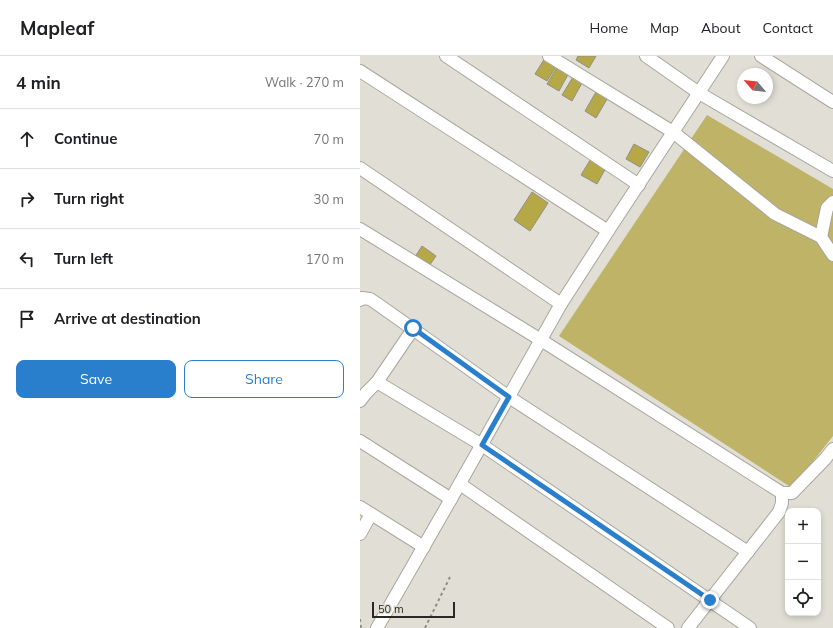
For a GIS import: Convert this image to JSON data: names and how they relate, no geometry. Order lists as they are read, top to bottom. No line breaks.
{"scale_bar":"50 m","north":"top left","page":{"header":"Mapleaf","nav":["Home","Map","About","Contact"],"heading":["4 min","Walk · 270 m"],"list":[["Continue","70 m"],["Turn right","30 m"],["Turn left","170 m"],"Arrive at destination"],"buttons":["Save","Share"],"map_buttons":["+","−"],"scale":"50 m"}}
